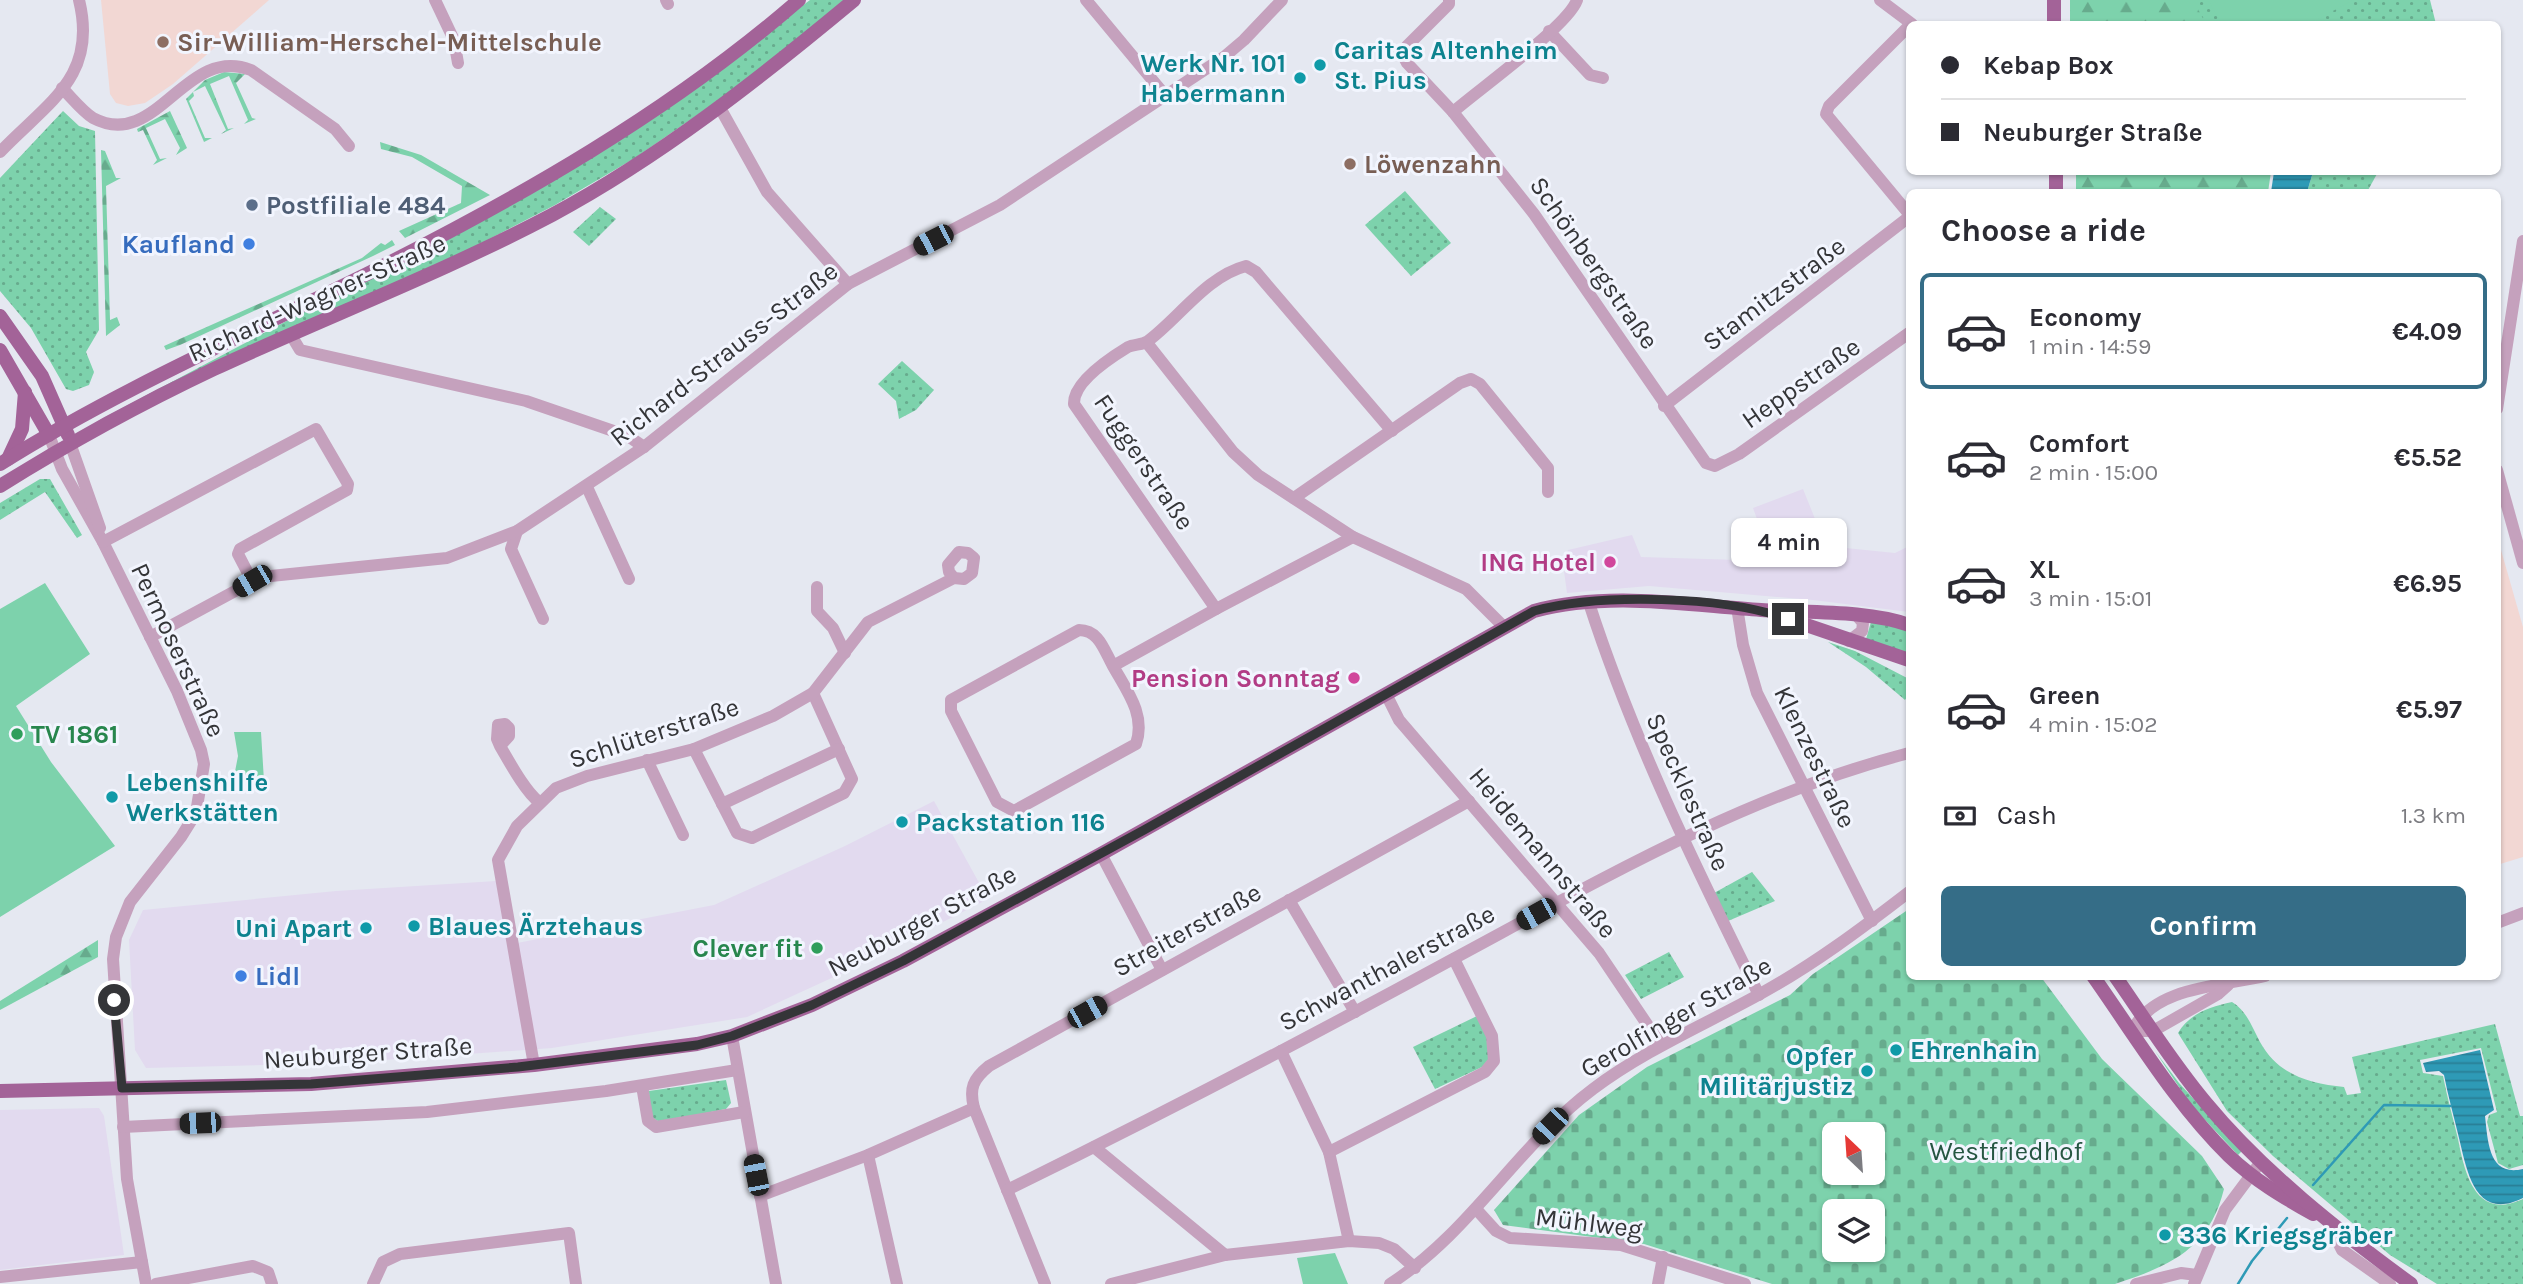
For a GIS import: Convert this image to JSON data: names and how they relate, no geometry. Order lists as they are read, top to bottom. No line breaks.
{"streets":{"main road":["Richard-Wagner-Straße","Neuburger Straße"],"street":["Schönbergstraße","Stamitzstraße","Richard-Strauss-Straße","Heppstraße","Fuggerstraße","Permoserstraße","Schlüterstraße","Klenzestraße","Specklestraße","Heidemannstraße","Streiterstraße","Schwanthalerstraße","Gerolfinger Straße","Mühlweg"]},"crossings":[["Schönbergstraße","Stamitzstraße"],["Schönbergstraße","Heppstraße"],["Richard-Wagner-Straße","Permoserstraße"],["Richard-Strauss-Straße","Permoserstraße"],["Permoserstraße","Neuburger Straße"],["Schlüterstraße","Neuburger Straße"],["Klenzestraße","Neuburger Straße"],["Klenzestraße","Schwanthalerstraße"],["Klenzestraße","Gerolfinger Straße"],["Specklestraße","Neuburger Straße"],["Specklestraße","Schwanthalerstraße"],["Specklestraße","Gerolfinger Straße"],["Heidemannstraße","Neuburger Straße"],["Heidemannstraße","Streiterstraße"],["Heidemannstraße","Schwanthalerstraße"],["Heidemannstraße","Gerolfinger Straße"],["Gerolfinger Straße","Mühlweg"]],"parks":["Westfriedhof"],"places":["Sir-William-Herschel-Mittelschule","Caritas Altenheim St. Pius","Werk Nr. 101 Habermann","Löwenzahn","Postfiliale 484","Kaufland","ING Hotel","Pension Sonntag","TV 1861","Lebenshilfe Werkstätten","Packstation 116","Blaues Ärztehaus","Uni Apart","Clever fit","Lidl","Ehrenhain","Opfer Militärjustiz","336 Kriegsgräber"],"north":"top left","page":{"banner":["Kebap Box","Neuburger Straße"],"heading":"Choose a ride","list":[{"name":"Economy","note":"1 min · 14:59","value":"€4.09"},{"name":"Comfort","note":"2 min · 15:00","value":"€5.52"},{"name":"XL","note":"3 min · 15:01","value":"€6.95"},{"name":"Green","note":"4 min · 15:02","value":"€5.97"}],"bubble":"4 min","pay":["Cash","1.3 km"],"buttons":"Confirm"}}
